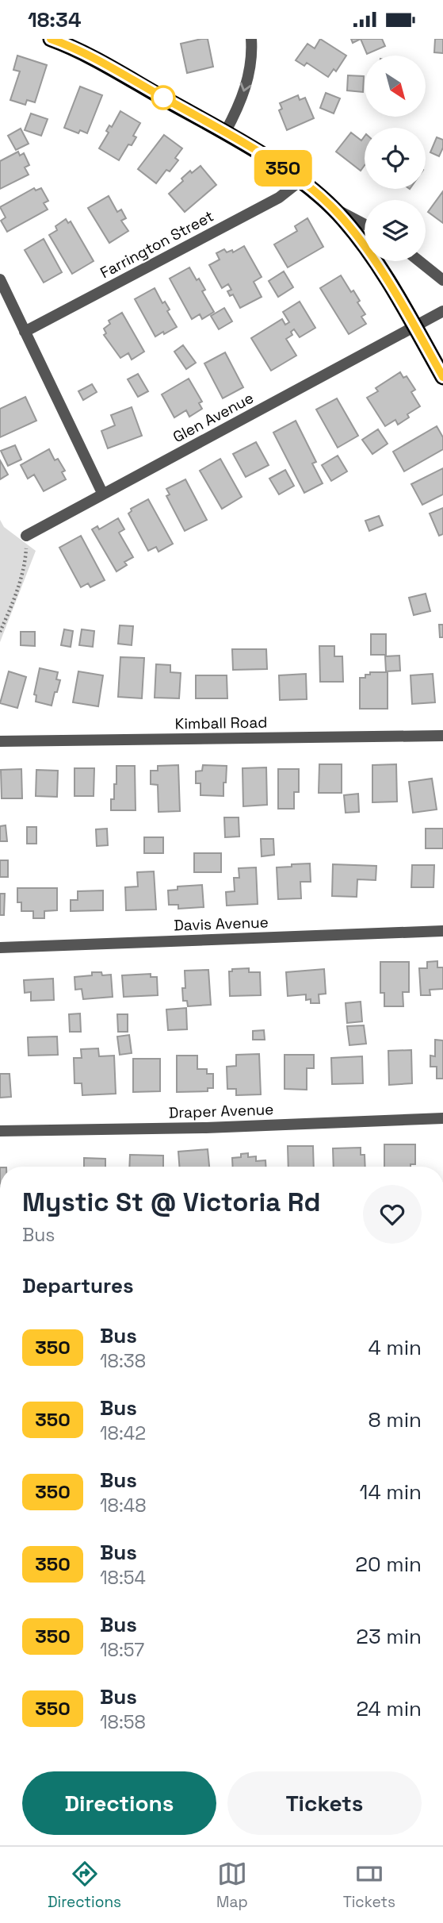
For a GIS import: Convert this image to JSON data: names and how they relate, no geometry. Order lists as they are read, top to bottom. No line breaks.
{"streets":{"street":["Farrington Street","Glen Avenue","Kimball Road","Davis Avenue","Draper Avenue"]},"lines":["bus line 350"],"north":"bottom right","page":{"status":"18:34","on_map":"350","heading":[["Mystic St @ Victoria Rd","Bus"],"Departures"],"list":[{"mark":"350","name":"Bus","note":"18:38","value":"4 min"},{"mark":"350","name":"Bus","note":"18:42","value":"8 min"},{"mark":"350","name":"Bus","note":"18:48","value":"14 min"},{"mark":"350","name":"Bus","note":"18:54","value":"20 min"},{"mark":"350","name":"Bus","note":"18:57","value":"23 min"},{"mark":"350","name":"Bus","note":"18:58","value":"24 min"}],"buttons":["Directions","Tickets"],"tabs":["Directions","Map","Tickets"]}}
